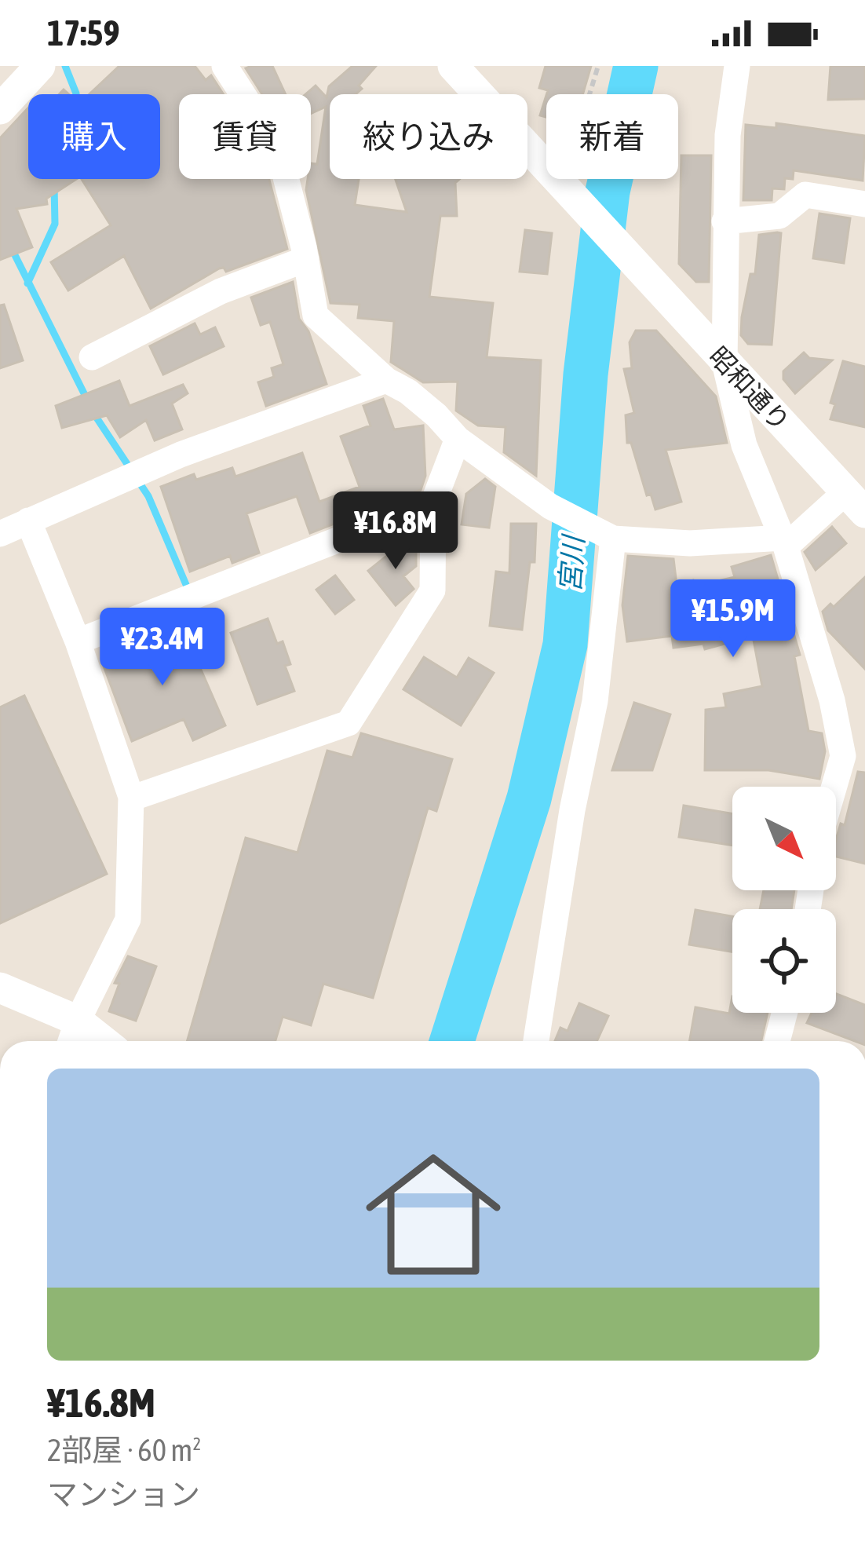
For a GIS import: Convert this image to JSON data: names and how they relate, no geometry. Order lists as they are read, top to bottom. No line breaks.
{"streets":{"street":["昭和通り"]},"water":["宮川"],"north":"bottom right","page":{"status":"17:59","chip":["購入","賃貸","絞り込み","新着"],"price":["¥16.8M","¥15.9M","¥23.4M"],"list":[{"name":"¥16.8M","note":"2部屋 · 60 m² · マンション"}]}}
